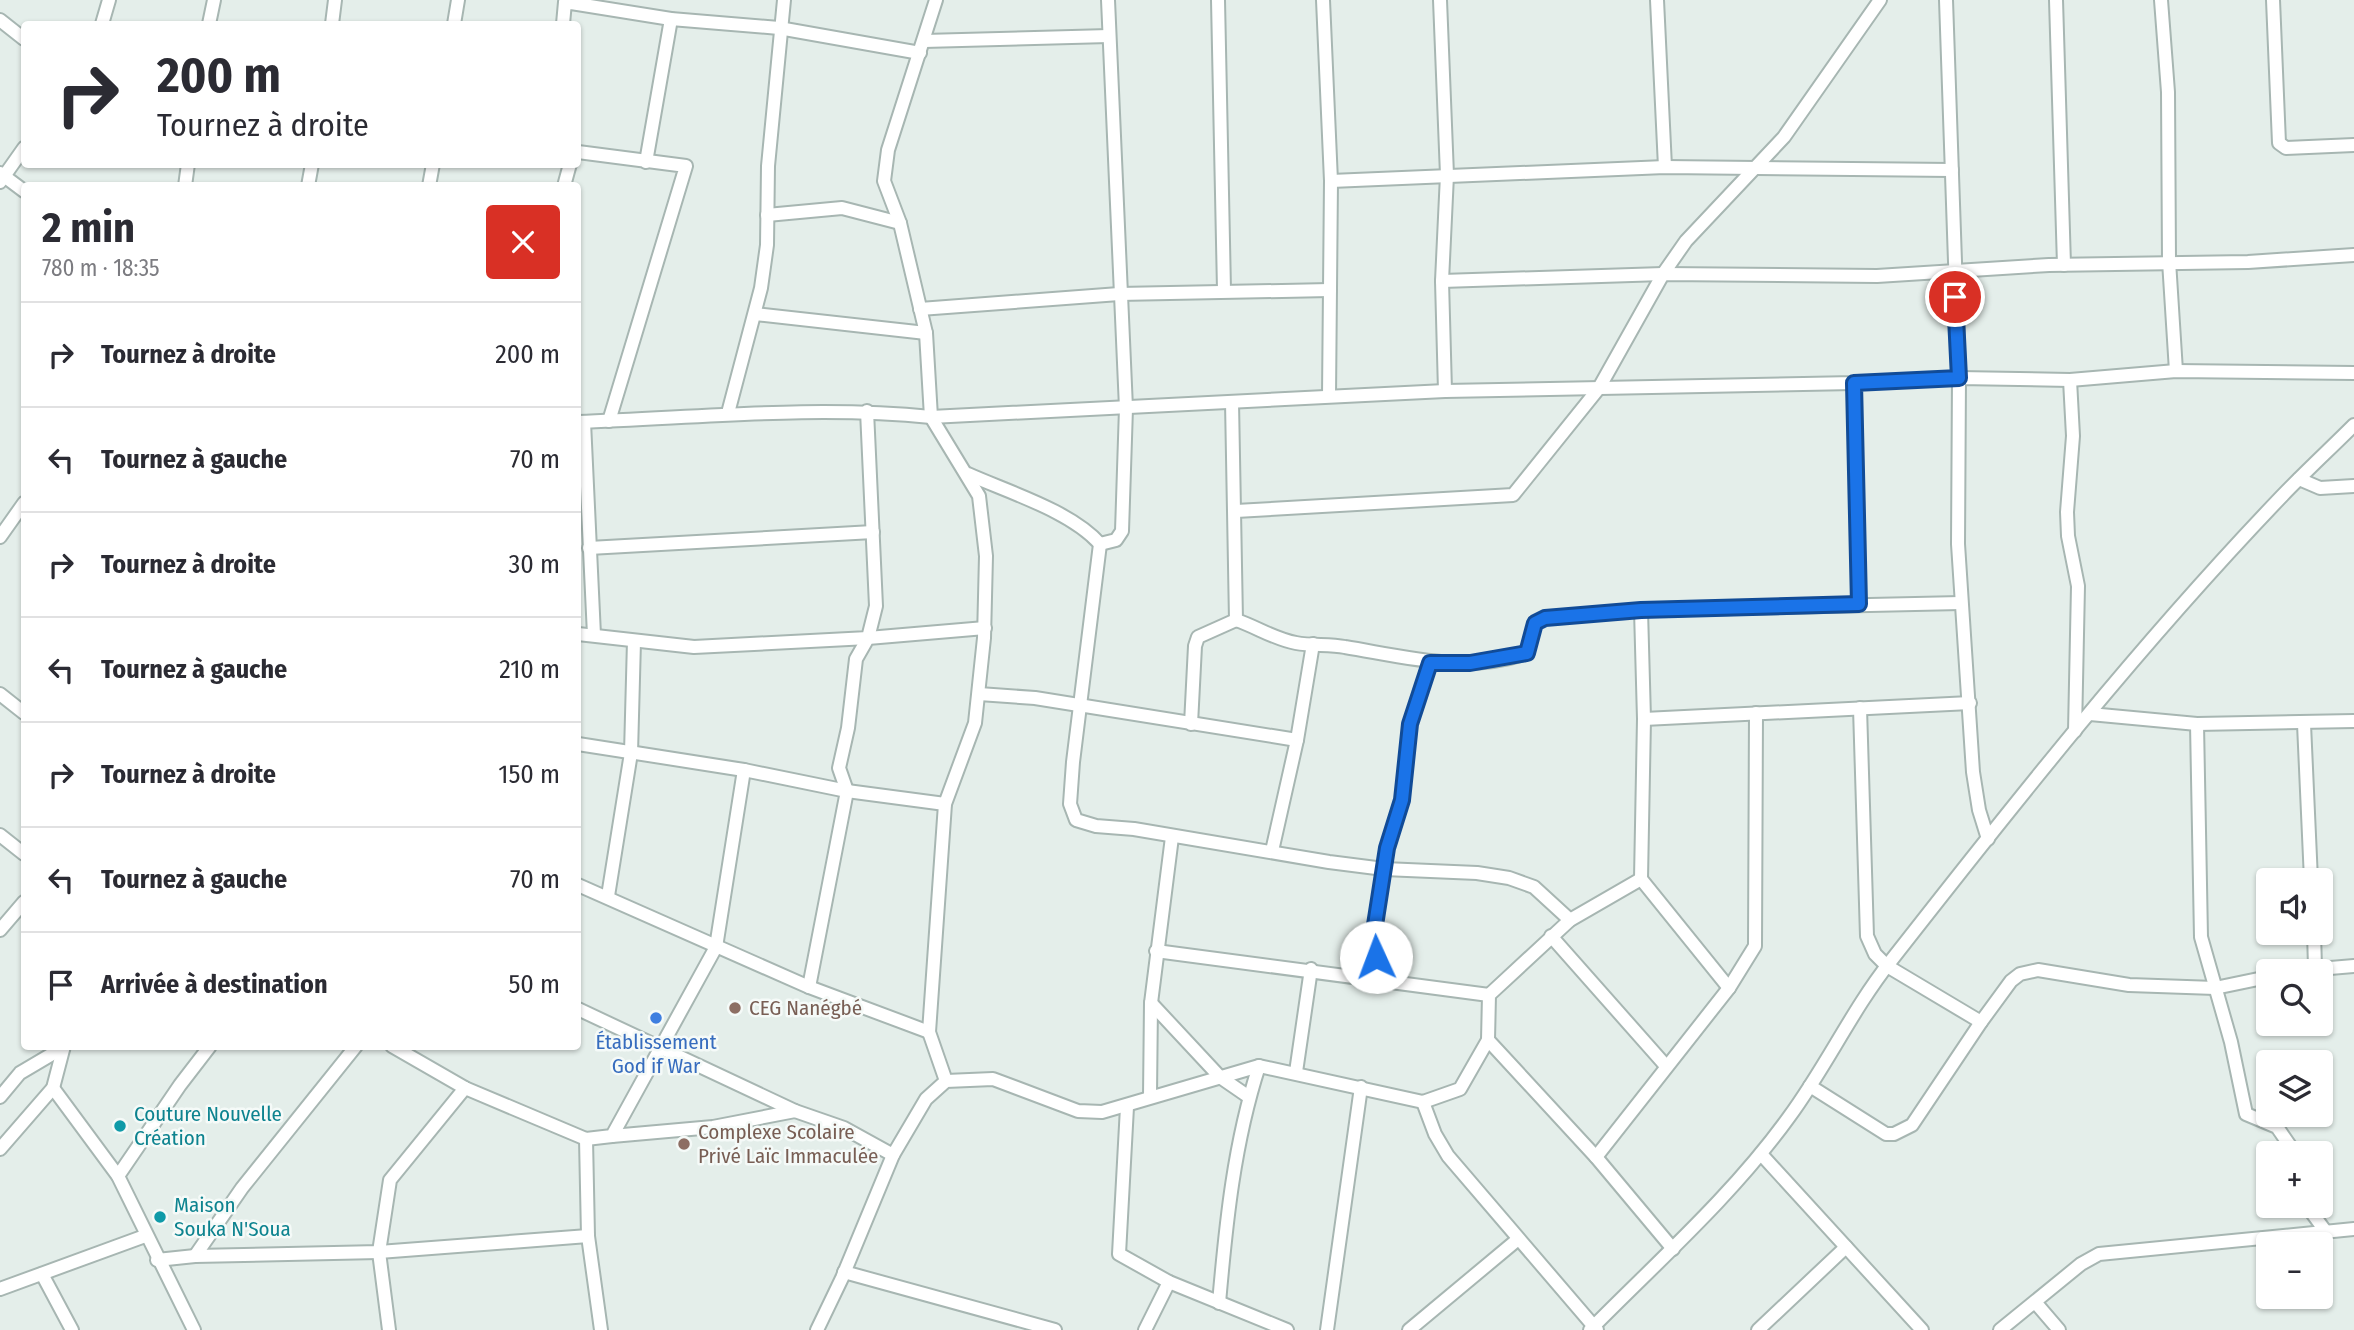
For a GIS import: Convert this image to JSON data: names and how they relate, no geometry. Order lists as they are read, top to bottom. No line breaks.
{"places":["CEG Nanégbé","Établissement God if War","Couture Nouvelle Création","Complexe Scolaire Privé Laïc Immaculée","Maison Souka N'Soua"],"page":{"turn":["200 m","Tournez à droite"],"heading":["2 min","780 m · 18:35"],"list":[{"name":"Tournez à droite","value":"200 m"},{"name":"Tournez à gauche","value":"70 m"},{"name":"Tournez à droite","value":"30 m"},{"name":"Tournez à gauche","value":"210 m"},{"name":"Tournez à droite","value":"150 m"},{"name":"Tournez à gauche","value":"70 m"},{"name":"Arrivée à destination","value":"50 m"}],"map_buttons":["+","−"]}}
